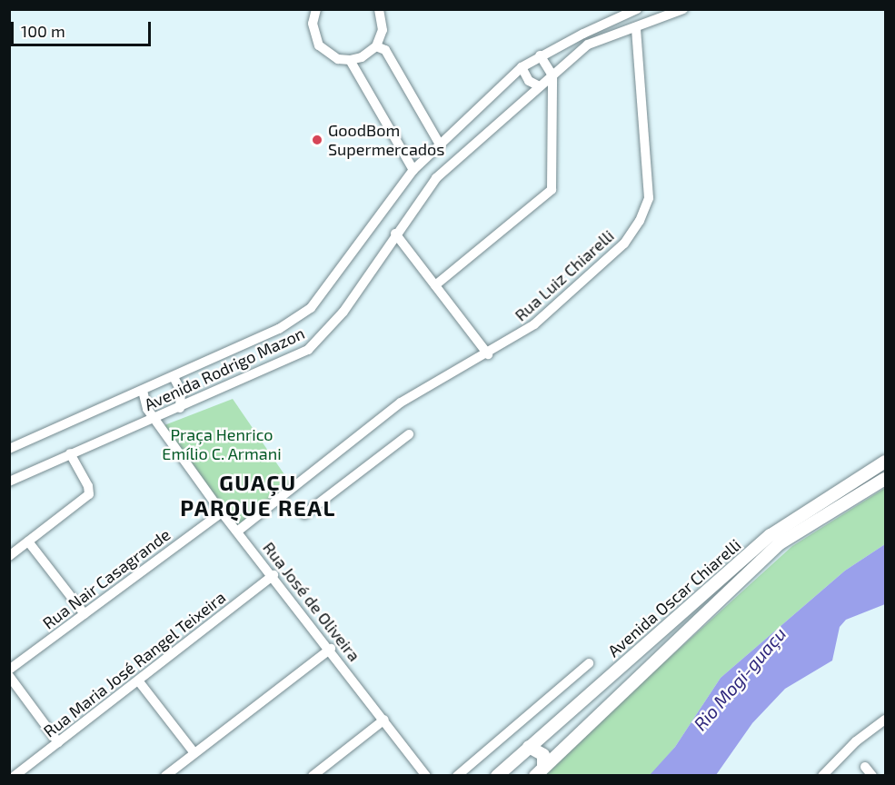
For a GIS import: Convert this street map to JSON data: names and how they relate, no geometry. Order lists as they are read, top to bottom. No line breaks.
{"streets":{"main road":["Avenida Oscar Chiarelli"],"street":["Rua Luiz Chiarelli","Avenida Rodrigo Mazon","Rua Nair Casagrande","Rua José de Oliveira","Rua Maria José Rangel Teixeira"]},"crossings":[["Rua Luiz Chiarelli","Avenida Rodrigo Mazon"],["Rua Luiz Chiarelli","Rua José de Oliveira"],["Avenida Rodrigo Mazon","Rua José de Oliveira"],["Rua Nair Casagrande","Rua José de Oliveira"],["Rua José de Oliveira","Rua Maria José Rangel Teixeira"]],"districts":["GUAÇU PARQUE REAL"],"water":["Rio Mogi-guaçu"],"parks":["Praça Henrico Emílio C. Armani"],"places":["GoodBom Supermercados"],"scale_bar":"100 m"}
